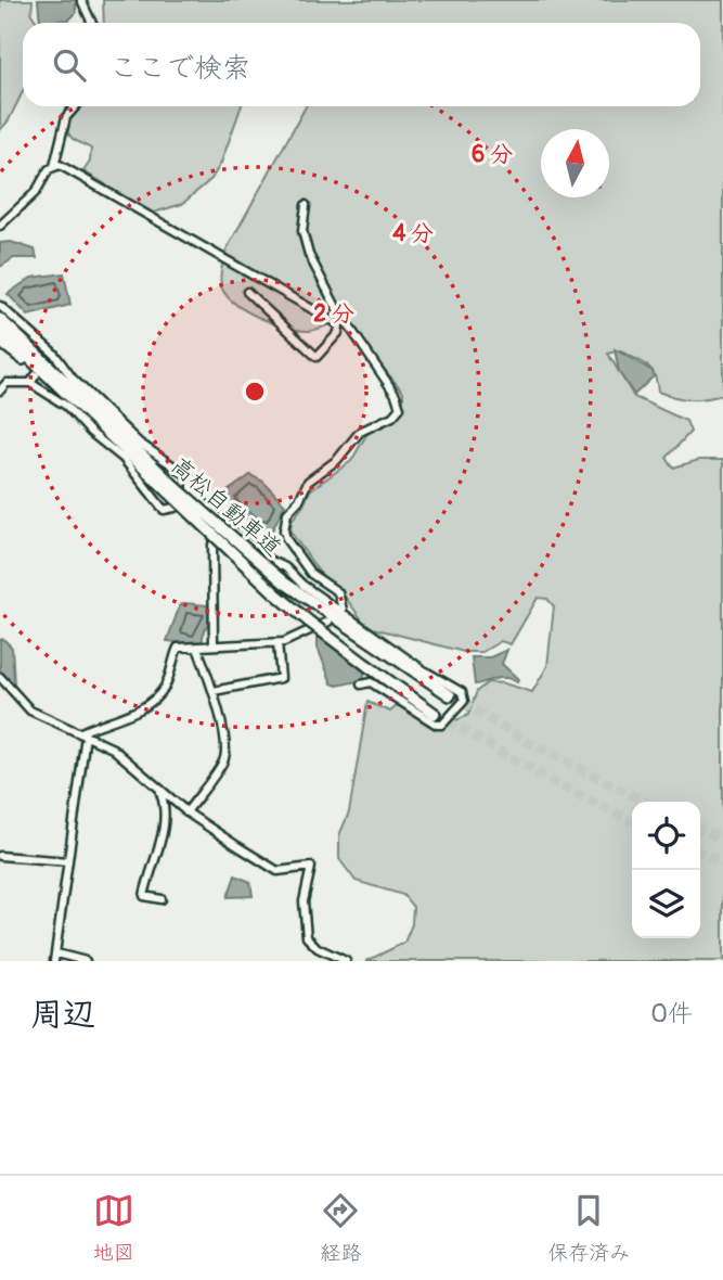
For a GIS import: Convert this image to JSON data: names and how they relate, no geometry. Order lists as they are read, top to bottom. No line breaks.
{"streets":{"highway":["高松自動車道"]},"north":"top","page":{"search":"ここで検索","heading":["周辺","0件"],"nav":["地図","経路","保存済み"]},"rings":["6 分","4 分","2 分"]}
